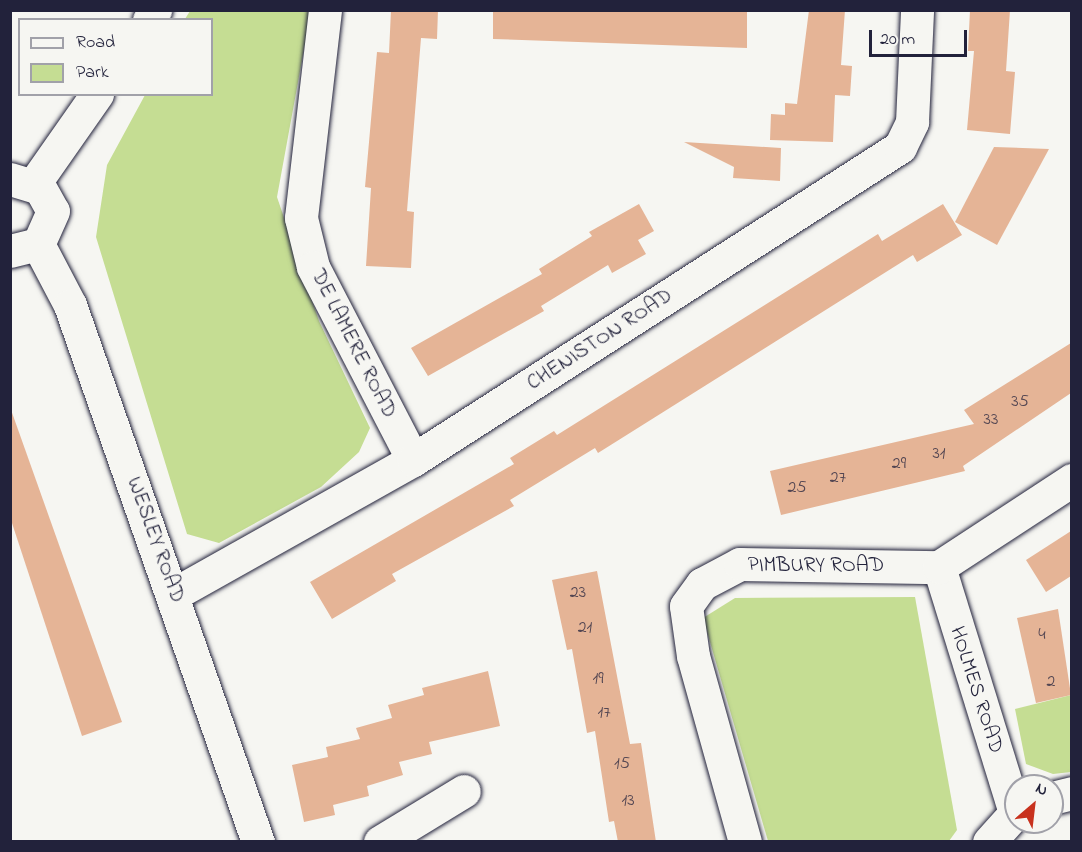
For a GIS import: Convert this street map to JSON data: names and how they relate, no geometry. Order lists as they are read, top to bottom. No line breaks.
{"streets":{"street":["CHENISTON ROAD","DE LAMERE ROAD","WESLEY ROAD","PIMBURY ROAD","HOLMES ROAD"]},"crossings":[["CHENISTON ROAD","DE LAMERE ROAD"],["CHENISTON ROAD","WESLEY ROAD"],["PIMBURY ROAD","HOLMES ROAD"]],"house_numbers":["35","33","31","29","27","25","23","21","4","19","2","17","15","13"],"legend":["Road","Park"],"scale_bar":"20 m","north":"top right"}
